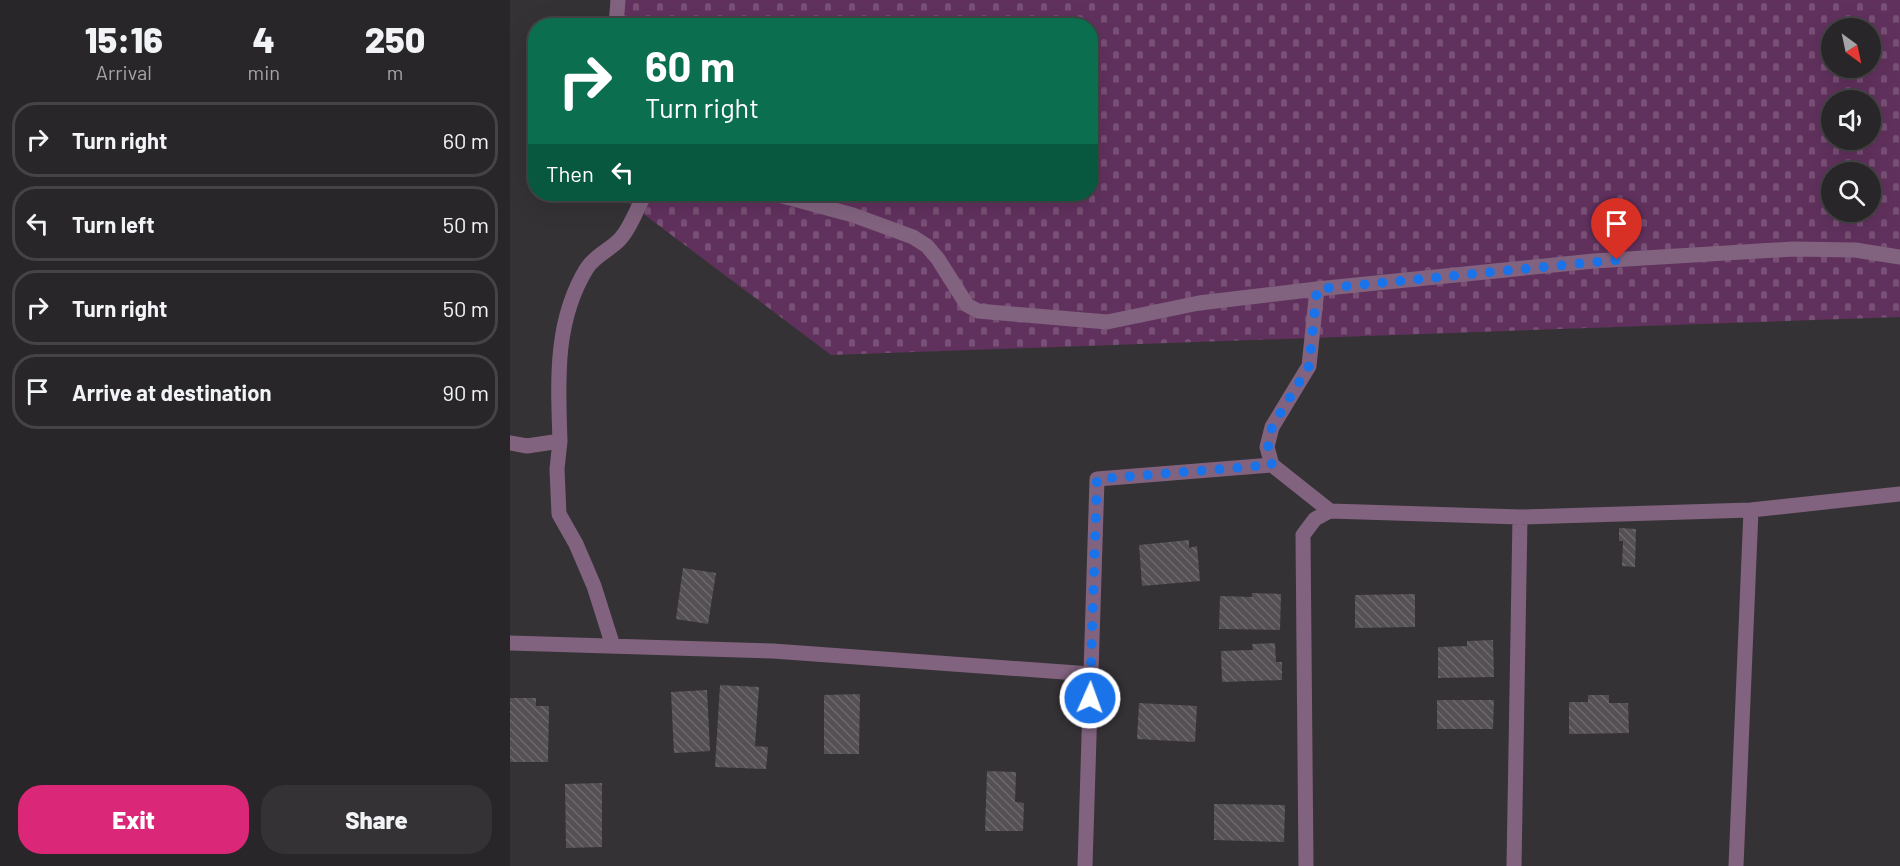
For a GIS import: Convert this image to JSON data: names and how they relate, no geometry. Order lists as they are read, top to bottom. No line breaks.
{"north":"bottom right","page":{"eta":["15:16","Arrival","4","min","250","m"],"turn":["60 m","Turn right"],"list":[{"name":"Turn right","value":"60 m"},{"name":"Turn left","value":"50 m"},{"name":"Turn right","value":"50 m"},{"name":"Arrive at destination","value":"90 m"}],"then":"Then","buttons":["Exit","Share"]}}
